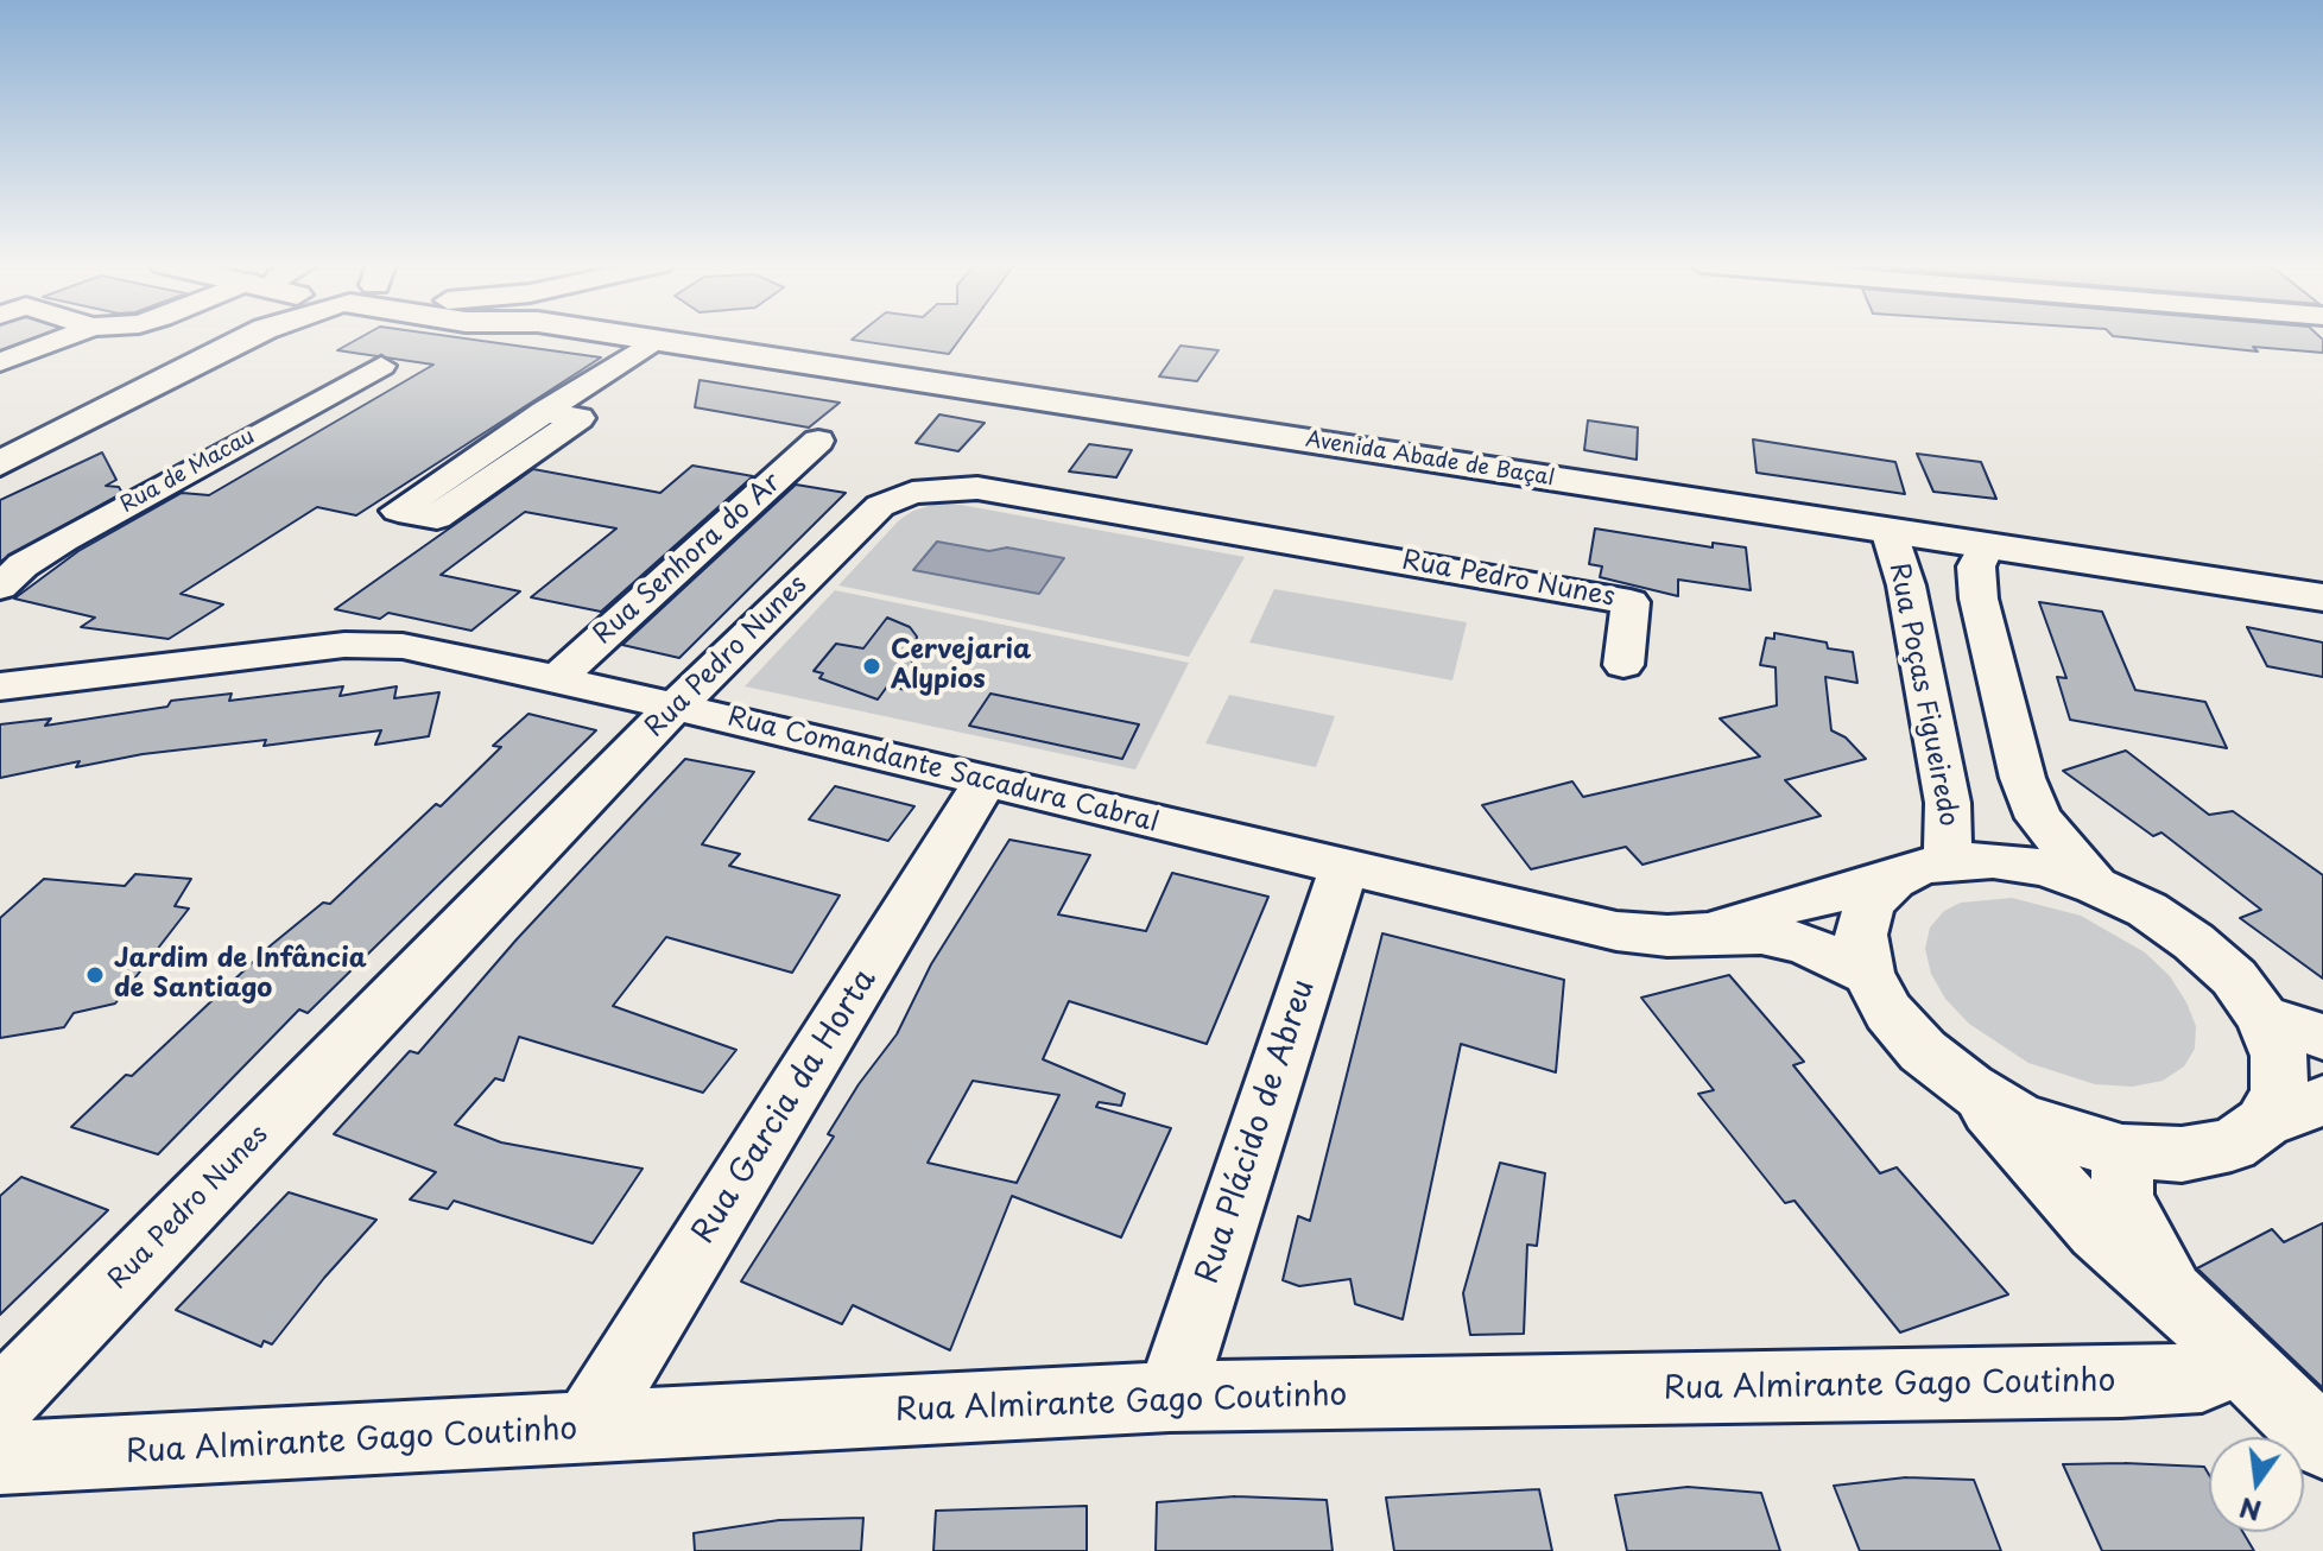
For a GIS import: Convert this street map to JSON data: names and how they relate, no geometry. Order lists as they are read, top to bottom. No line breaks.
{"streets":{"main road":["Avenida Abade de Baçal"],"street":["Rua de Macau","Rua Senhora do Ar","Rua Pedro Nunes","Rua Poças Figueiredo","Rua Comandante Sacadura Cabral","Rua Garcia da Horta","Rua Plácido de Abreu","Rua Almirante Gago Coutinho"]},"crossings":[["Avenida Abade de Baçal","Rua Poças Figueiredo"],["Rua Senhora do Ar","Rua Comandante Sacadura Cabral"],["Rua Pedro Nunes","Rua Comandante Sacadura Cabral"],["Rua Poças Figueiredo","Rua Comandante Sacadura Cabral"],["Rua Comandante Sacadura Cabral","Rua Garcia da Horta"],["Rua Comandante Sacadura Cabral","Rua Plácido de Abreu"],["Rua Garcia da Horta","Rua Almirante Gago Coutinho"],["Rua Plácido de Abreu","Rua Almirante Gago Coutinho"]],"places":["Cervejaria Alypios","Jardim de Infância de Santiago"],"north":"bottom"}
